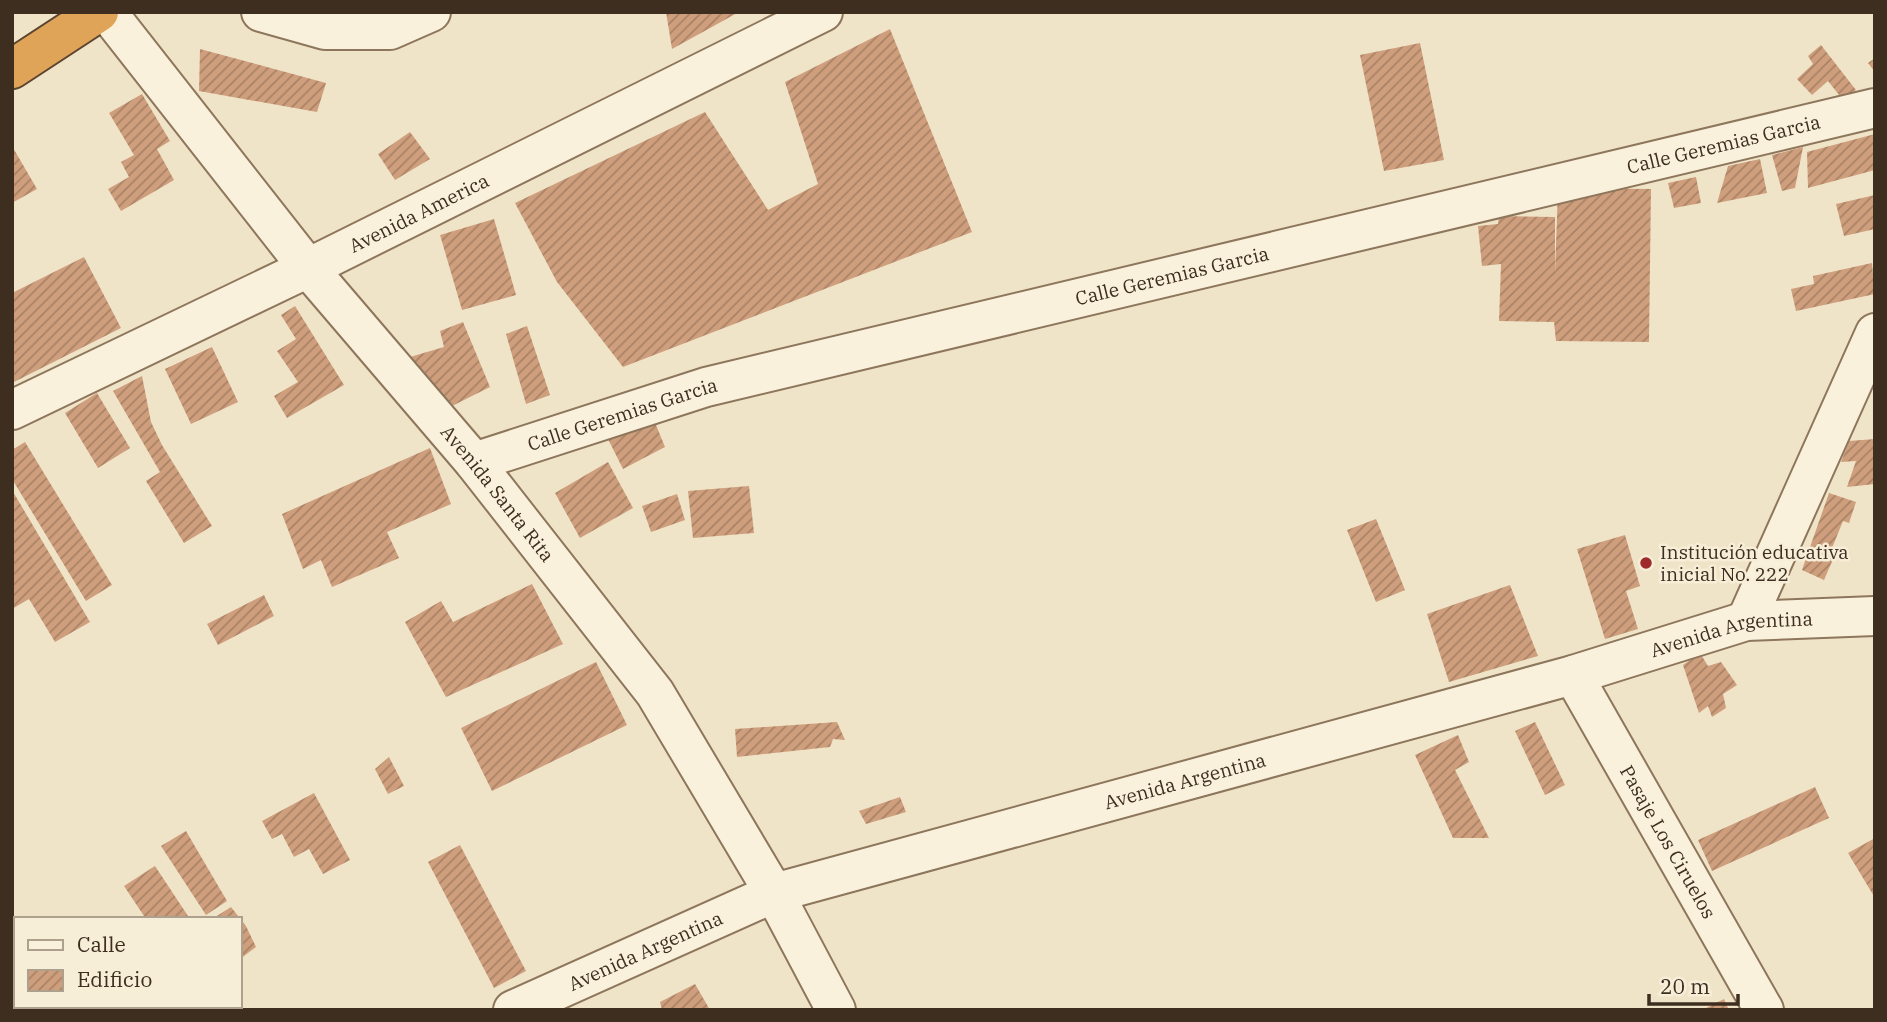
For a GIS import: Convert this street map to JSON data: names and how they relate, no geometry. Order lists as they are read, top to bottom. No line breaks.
{"streets":{"street":["Calle Geremias Garcia","Avenida America","Avenida Santa Rita","Avenida Argentina","Pasaje Los Ciruelos"]},"crossings":[["Calle Geremias Garcia","Avenida Santa Rita"],["Avenida America","Avenida Santa Rita"],["Avenida Santa Rita","Avenida Argentina"],["Avenida Argentina","Pasaje Los Ciruelos"]],"places":["Institución educativa inicial No. 222"],"legend":["Calle","Edificio"],"scale_bar":"20 m"}
